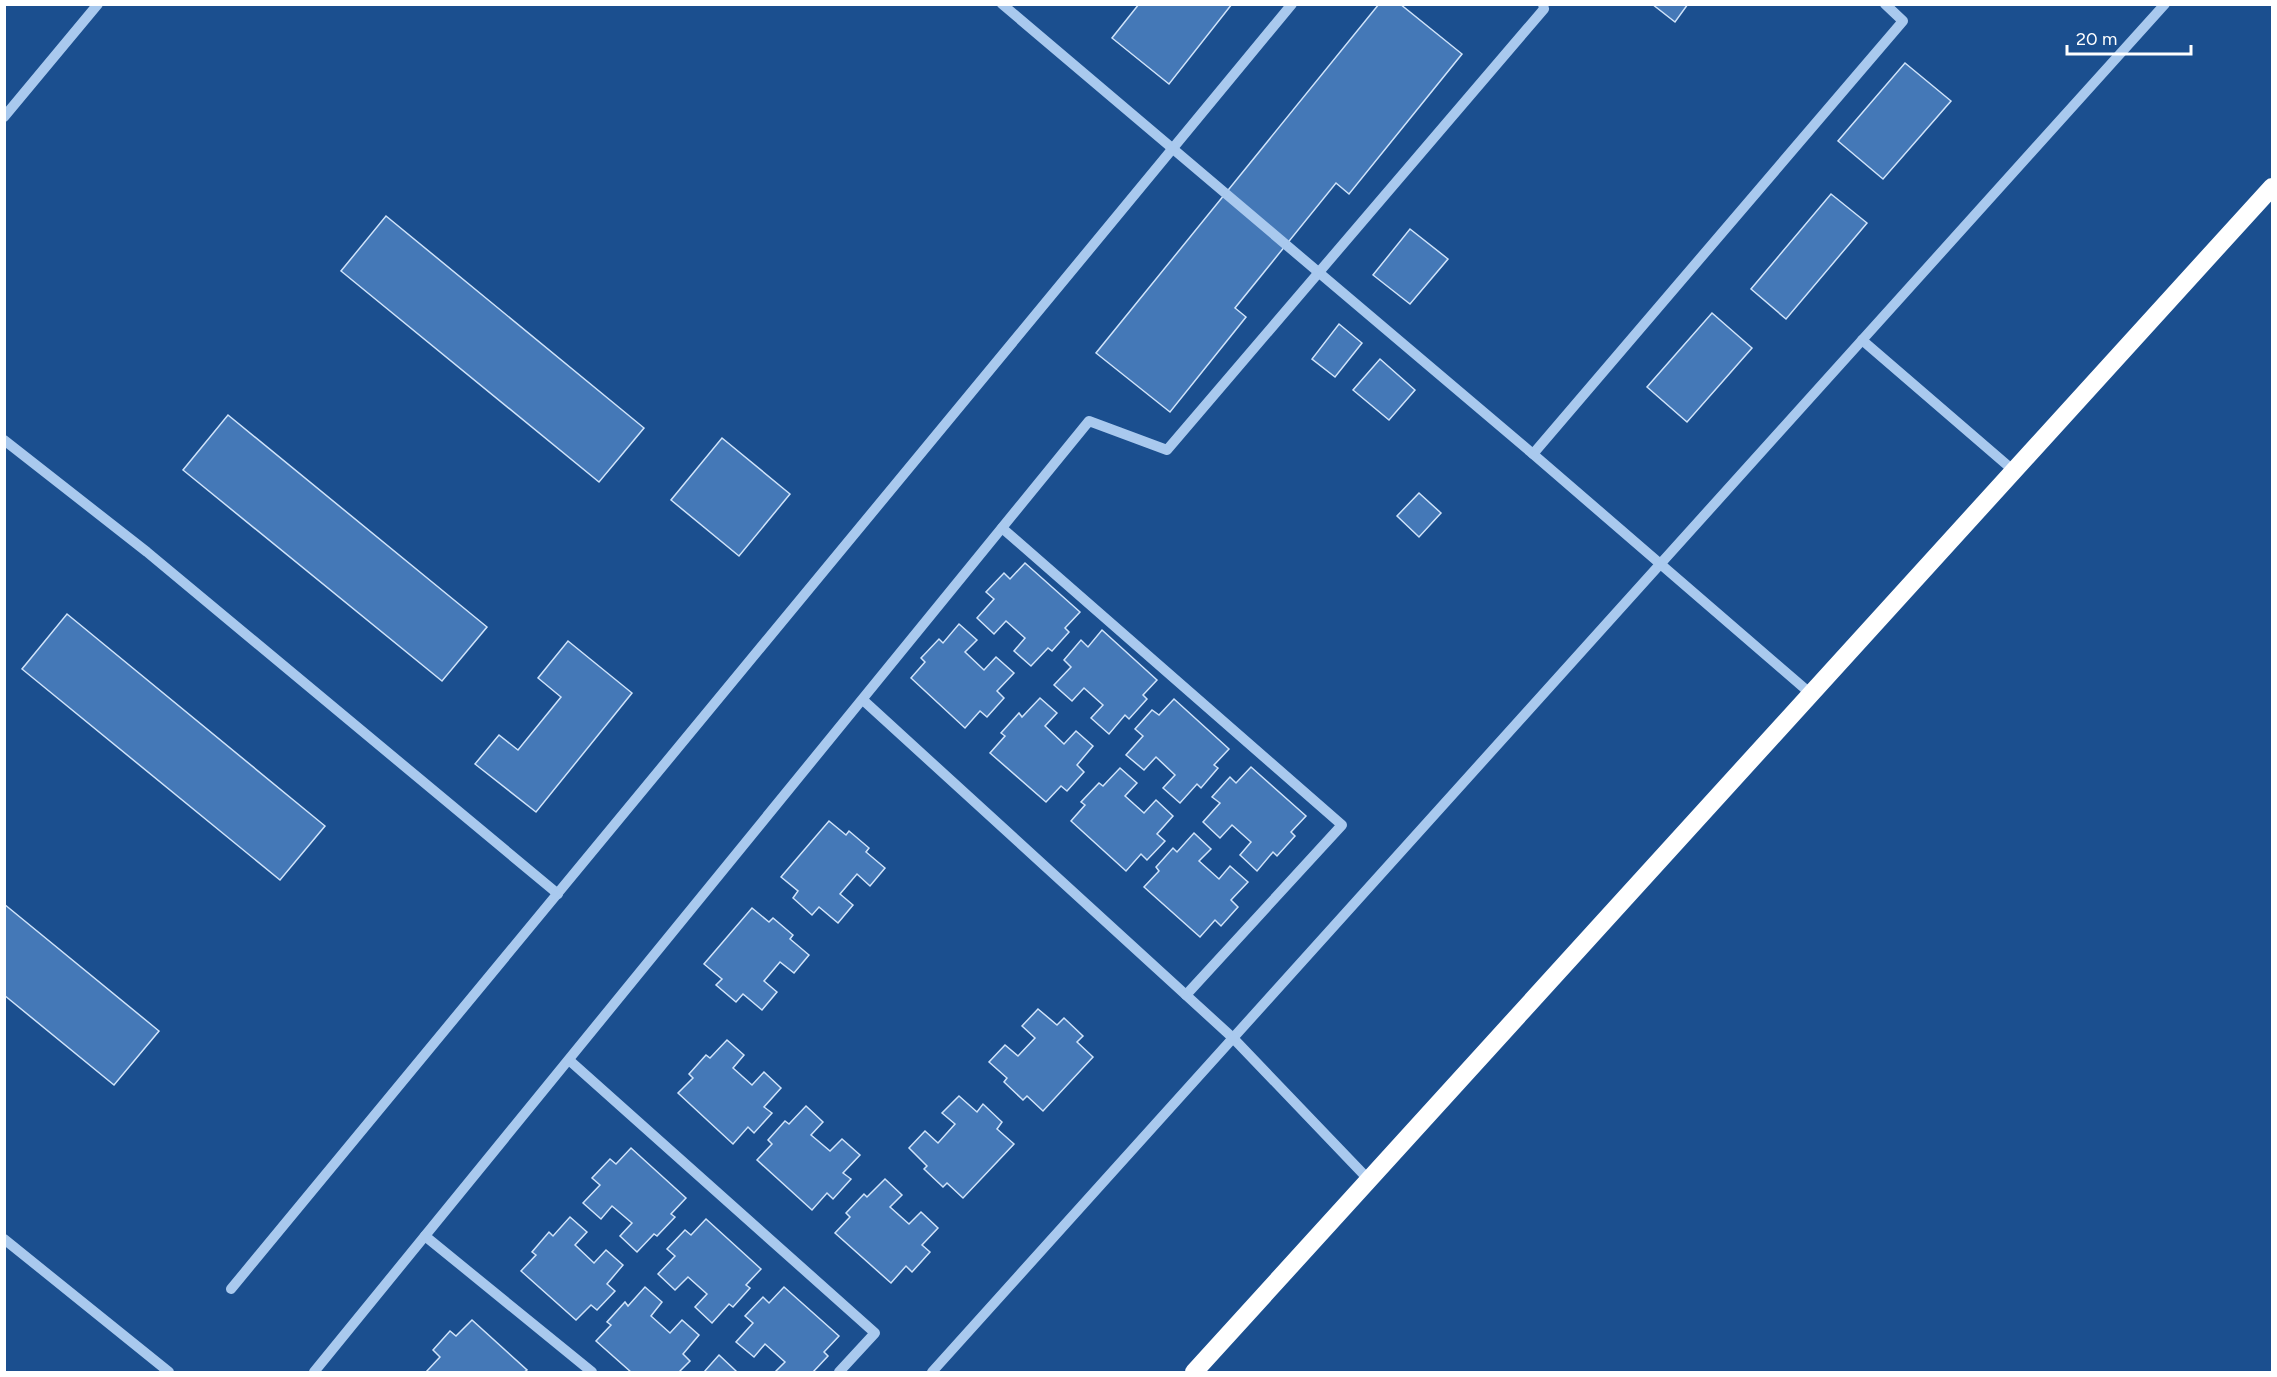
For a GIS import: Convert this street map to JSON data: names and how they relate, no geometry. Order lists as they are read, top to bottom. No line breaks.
{"scale_bar":"20 m"}
